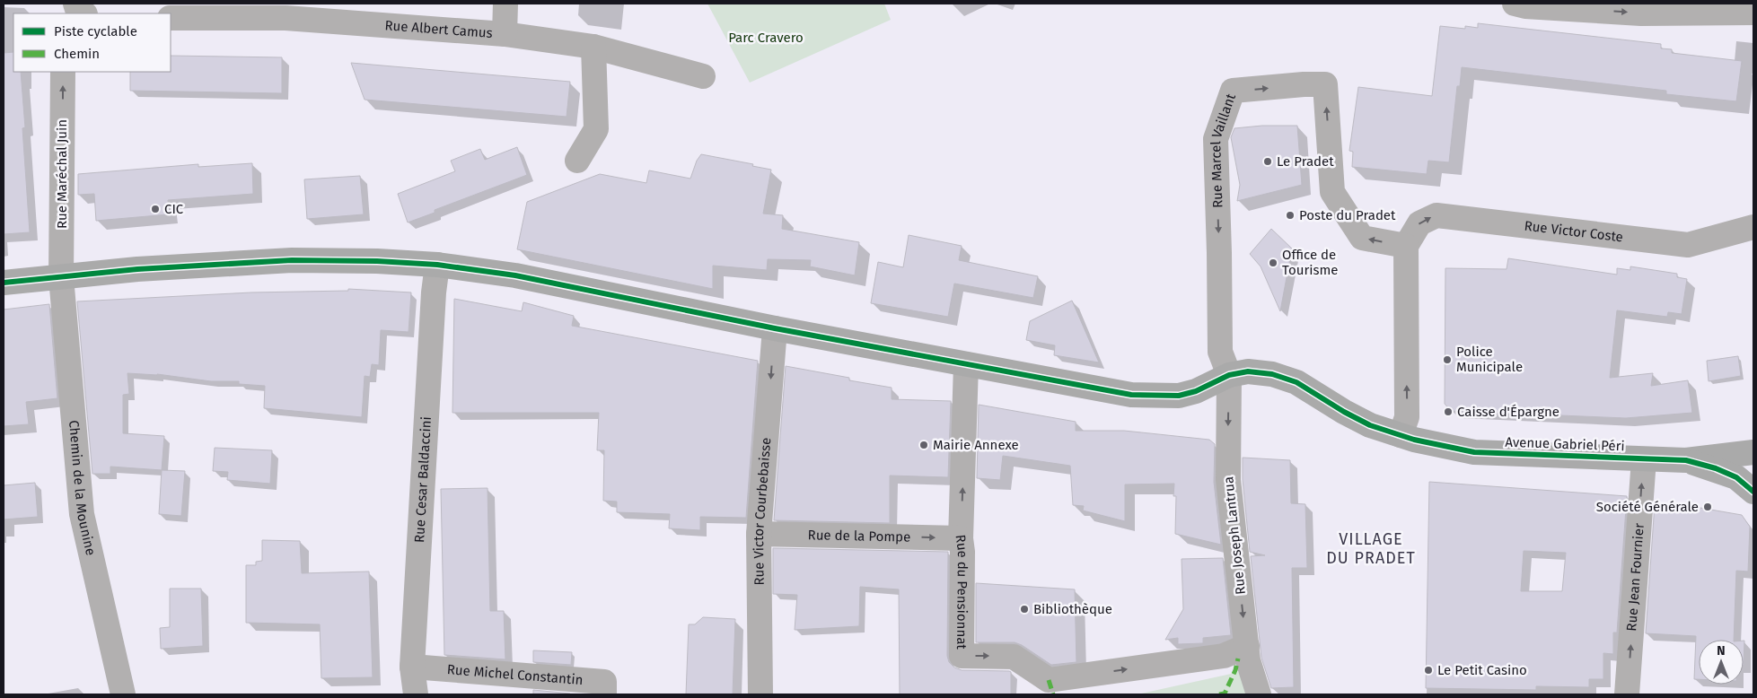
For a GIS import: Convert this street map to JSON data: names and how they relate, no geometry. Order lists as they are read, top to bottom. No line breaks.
{"streets":{"main road":["Avenue Gabriel Péri"],"street":["Rue Albert Camus","Rue Marcel Vaillant","Rue Maréchal Juin","Rue Victor Coste","Rue Cesar Baldaccini","Chemin de la Mounine","Rue Victor Courbebaisse","Rue de la Pompe","Rue Joseph Lantrua","Rue Jean Fournier","Rue du Pensionnat","Rue Michel Constantin"]},"crossings":[["Rue Marcel Vaillant","Rue Victor Coste"],["Rue Marcel Vaillant","Avenue Gabriel Péri"],["Rue Marcel Vaillant","Rue Joseph Lantrua"],["Rue Maréchal Juin","Avenue Gabriel Péri"],["Rue Maréchal Juin","Chemin de la Mounine"],["Avenue Gabriel Péri","Rue Cesar Baldaccini"],["Avenue Gabriel Péri","Chemin de la Mounine"],["Avenue Gabriel Péri","Rue Victor Courbebaisse"],["Avenue Gabriel Péri","Rue Joseph Lantrua"],["Avenue Gabriel Péri","Rue Jean Fournier"],["Avenue Gabriel Péri","Rue du Pensionnat"],["Rue Cesar Baldaccini","Rue Michel Constantin"],["Rue Victor Courbebaisse","Rue de la Pompe"],["Rue de la Pompe","Rue du Pensionnat"],["Rue Joseph Lantrua","Rue du Pensionnat"]],"one_way":["Rue Maréchal Juin","Rue Victor Coste","Rue Victor Courbebaisse","Rue de la Pompe","Rue Joseph Lantrua","Rue Jean Fournier"],"districts":["VILLAGE DU PRADET"],"parks":["Parc Cravero"],"places":["Le Pradet","CIC","Poste du Pradet","Office de Tourisme","Police Municipale","Caisse d'Épargne","Mairie Annexe","Société Générale","Bibliothèque","Le Petit Casino"],"legend":["Piste cyclable","Chemin"],"north":"top"}
